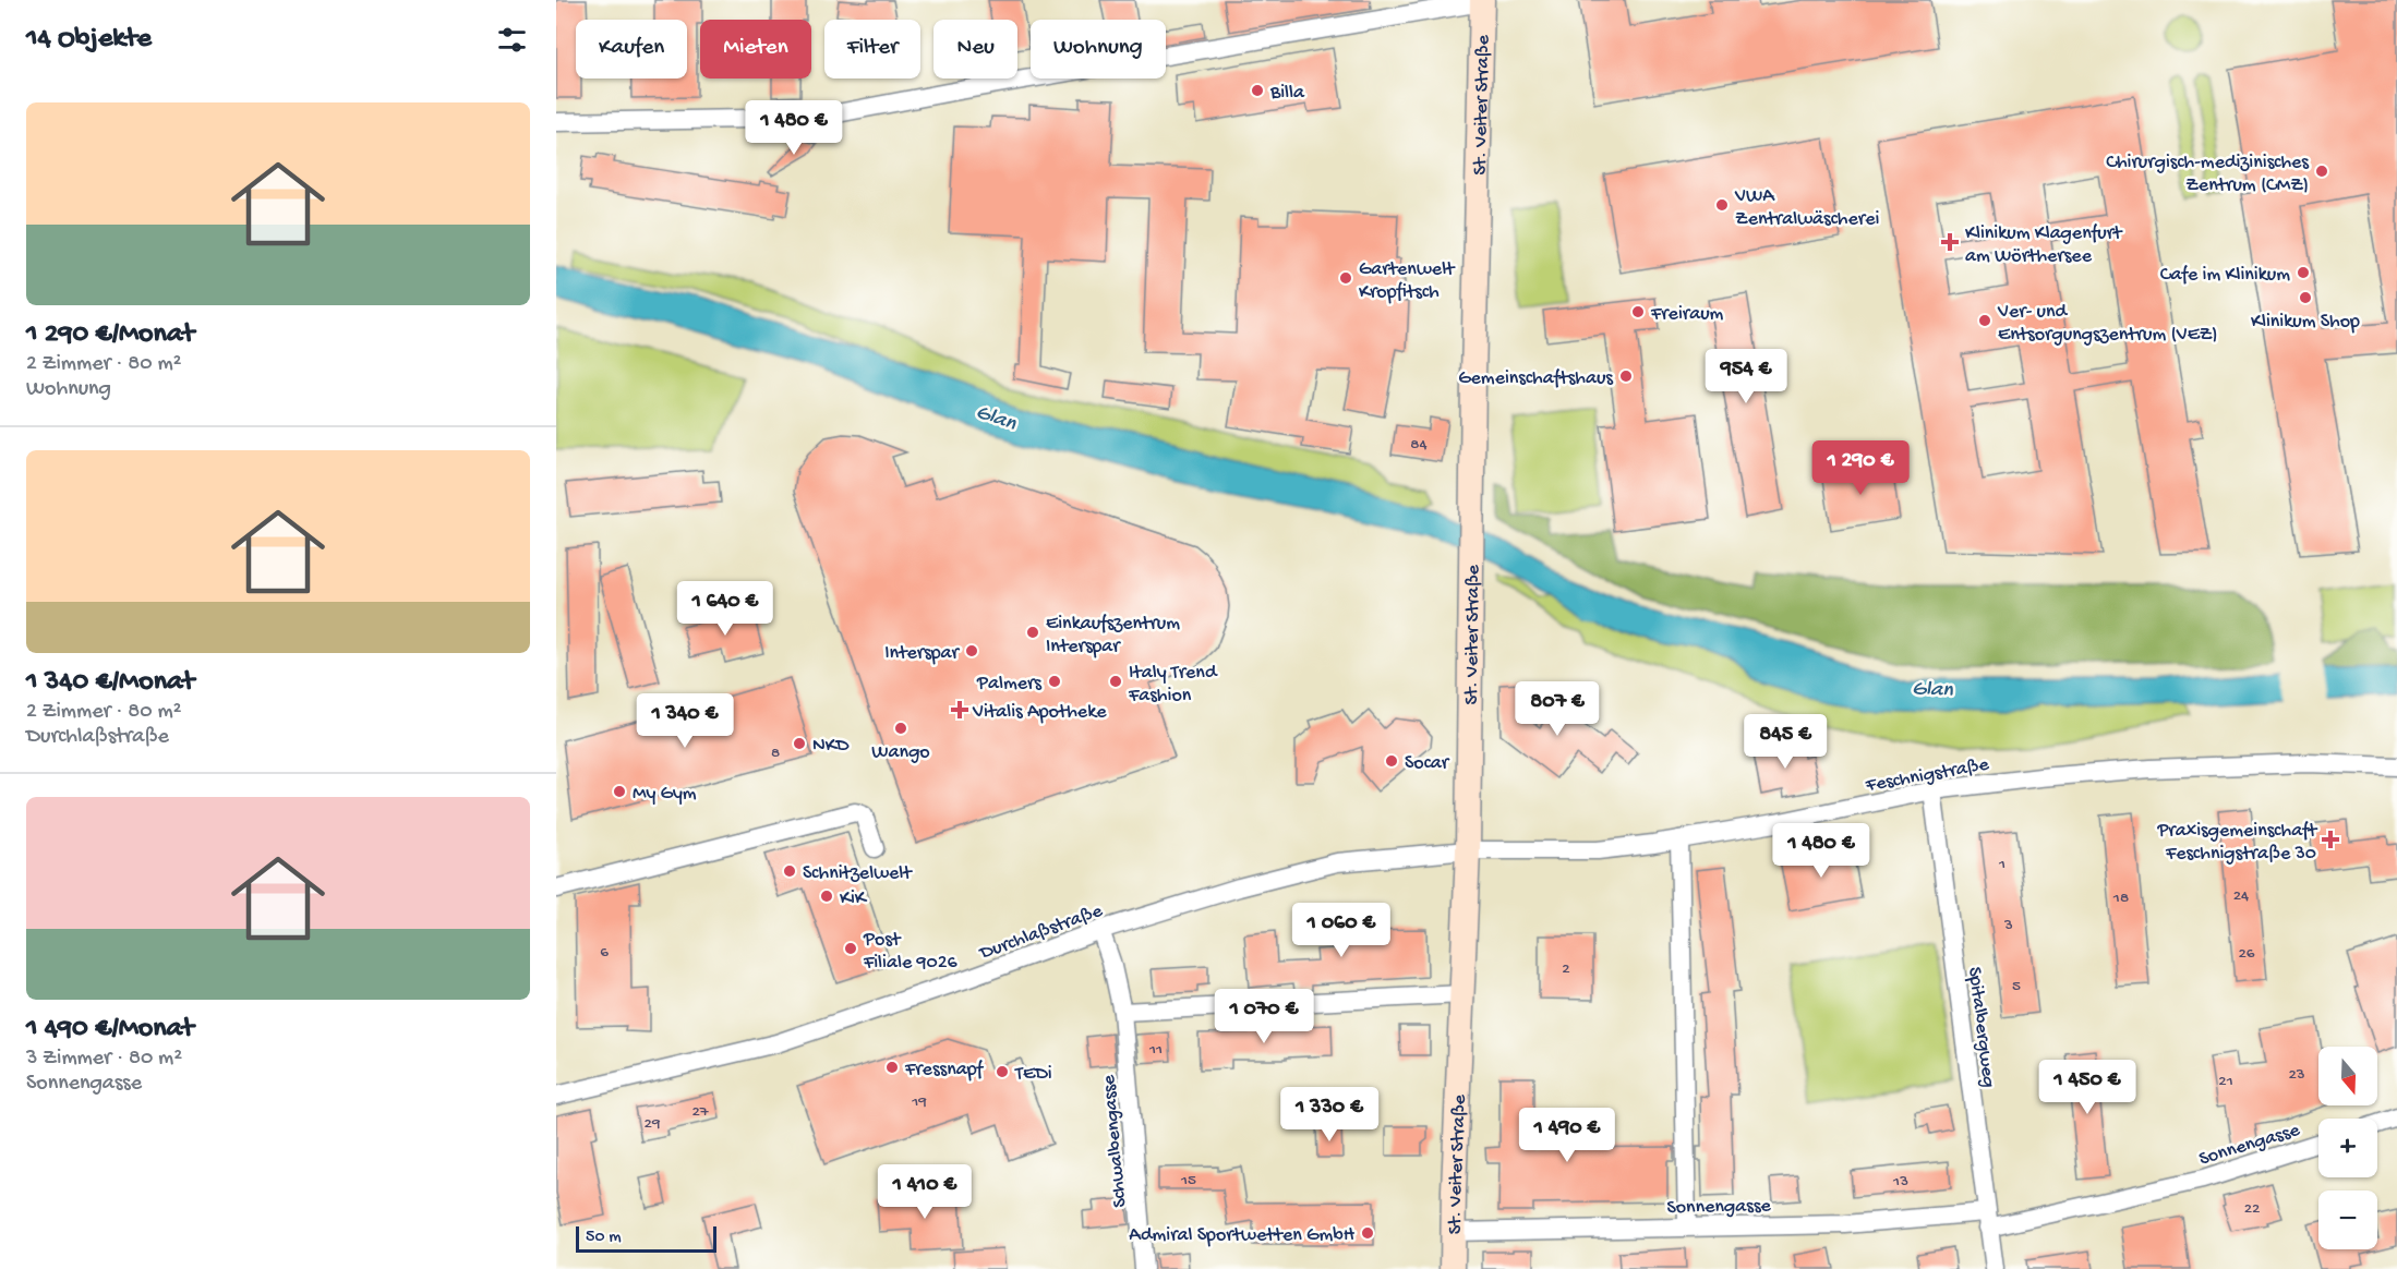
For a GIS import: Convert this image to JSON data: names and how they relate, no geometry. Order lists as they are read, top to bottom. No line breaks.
{"streets":{"main road":["St. Veiter Straße"],"street":["Feschnigstraße","Durchlaßstraße","Spitalbergweg","Schwalbengasse","Sonnengasse"]},"crossings":[["St. Veiter Straße","Feschnigstraße"],["St. Veiter Straße","Durchlaßstraße"],["St. Veiter Straße","Sonnengasse"],["Feschnigstraße","Durchlaßstraße"],["Feschnigstraße","Spitalbergweg"],["Durchlaßstraße","Schwalbengasse"],["Spitalbergweg","Sonnengasse"]],"water":["Glan"],"places":{"other":["Billa","Chirurgisch-medizinisches Zentrum (CMZ)","VWA Zentralwäscherei","Cafe im Klinikum","Gartenwelt Kropfitsch","Klinikum Shop","Freiraum","Ver- und Entsorgungszentrum (VEZ)","Gemeinschaftshaus","Einkaufszentrum Interspar","Interspar","Palmers","Italy Trend Fashion","Wango","NKD","Socar","My Gym","Schnitzelwelt","KiK","Post Filiale 9026","Fressnapf","TEDi","Admiral Sportwetten GmbH"],"health":["Klinikum Klagenfurt am Wörthersee","Vitalis Apotheke","Praxisgemeinschaft Feschnigstraße 30"]},"house_numbers":["84","8","1","24","18","3","6","26","2","5","11","23","21","19","27","29","15","13","22"],"scale_bar":"50 m","north":"bottom","page":{"heading":"14 Objekte","chip":["Kaufen","Mieten","Filter","Neu","Wohnung"],"list":[{"name":"1 290 €/Monat","note":"2 Zimmer · 80 m² · Wohnung"},{"name":"1 340 €/Monat","note":"2 Zimmer · 80 m² · Durchlaßstraße"},{"name":"1 490 €/Monat","note":"3 Zimmer · 80 m² · Sonnengasse"}],"price":["1 480 €","954 €","1 290 €","1 640 €","807 €","1 340 €","845 €","1 480 €","1 060 €","1 070 €","1 450 €","1 330 €","1 490 €","1 410 €"],"map_buttons":["+","−"],"scale":"50 m"}}
